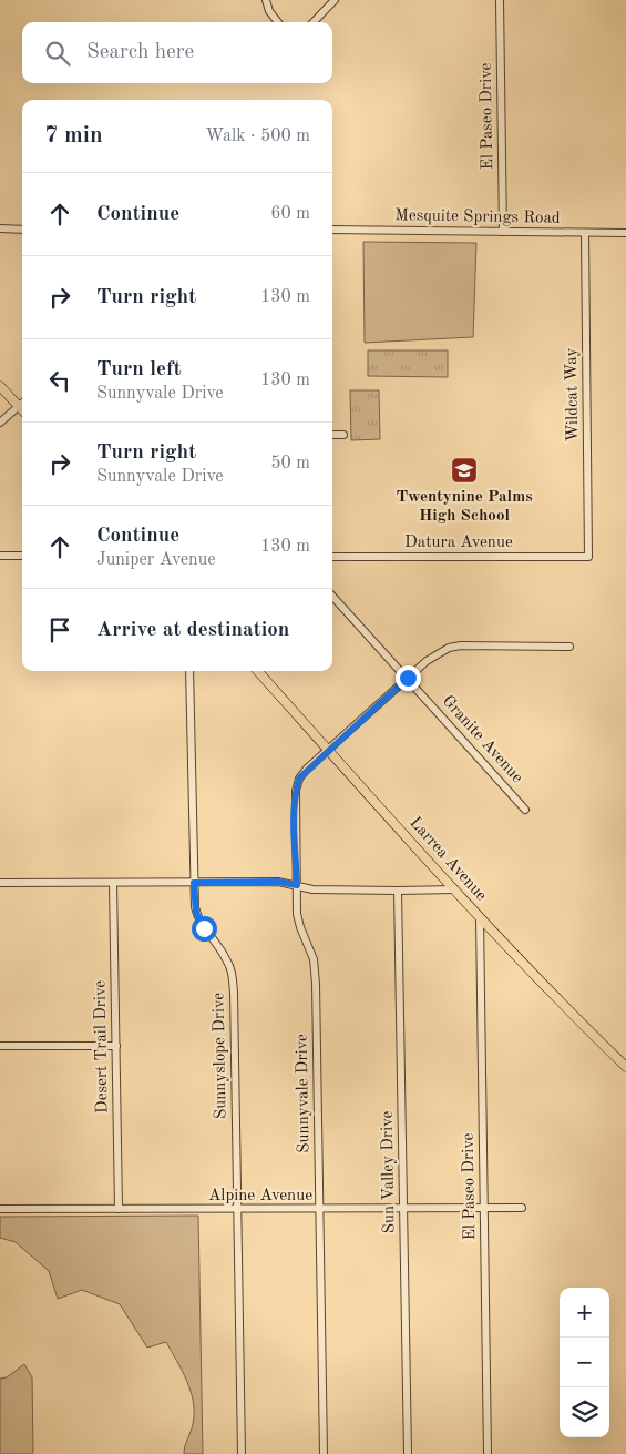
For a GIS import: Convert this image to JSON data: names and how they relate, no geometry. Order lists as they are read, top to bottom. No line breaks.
{"streets":{"main road":["Larrea Avenue"],"street":["El Paseo Drive","Mesquite Springs Road","Wildcat Way","Datura Avenue","Granite Avenue","Desert Trail Drive","Sunnyslope Drive","Sunnyvale Drive","Sun Valley Drive","Alpine Avenue"]},"crossings":[["El Paseo Drive","Mesquite Springs Road"],["El Paseo Drive","Larrea Avenue"],["El Paseo Drive","Alpine Avenue"],["Mesquite Springs Road","Wildcat Way"],["Wildcat Way","Datura Avenue"],["Granite Avenue","Sunnyvale Drive"],["Larrea Avenue","Sunnyvale Drive"],["Desert Trail Drive","Alpine Avenue"],["Sunnyslope Drive","Alpine Avenue"],["Sunnyvale Drive","Alpine Avenue"],["Sun Valley Drive","Alpine Avenue"]],"places":{"school or university":["Twentynine Palms High School"]},"page":{"search":"Search here","heading":["7 min","Walk · 500 m"],"list":[["Continue","60 m"],["Turn right","130 m"],["Turn left","Sunnyvale Drive","130 m"],["Turn right","Sunnyvale Drive","50 m"],["Continue","Juniper Avenue","130 m"],"Arrive at destination"],"map_buttons":["+","−"]}}
